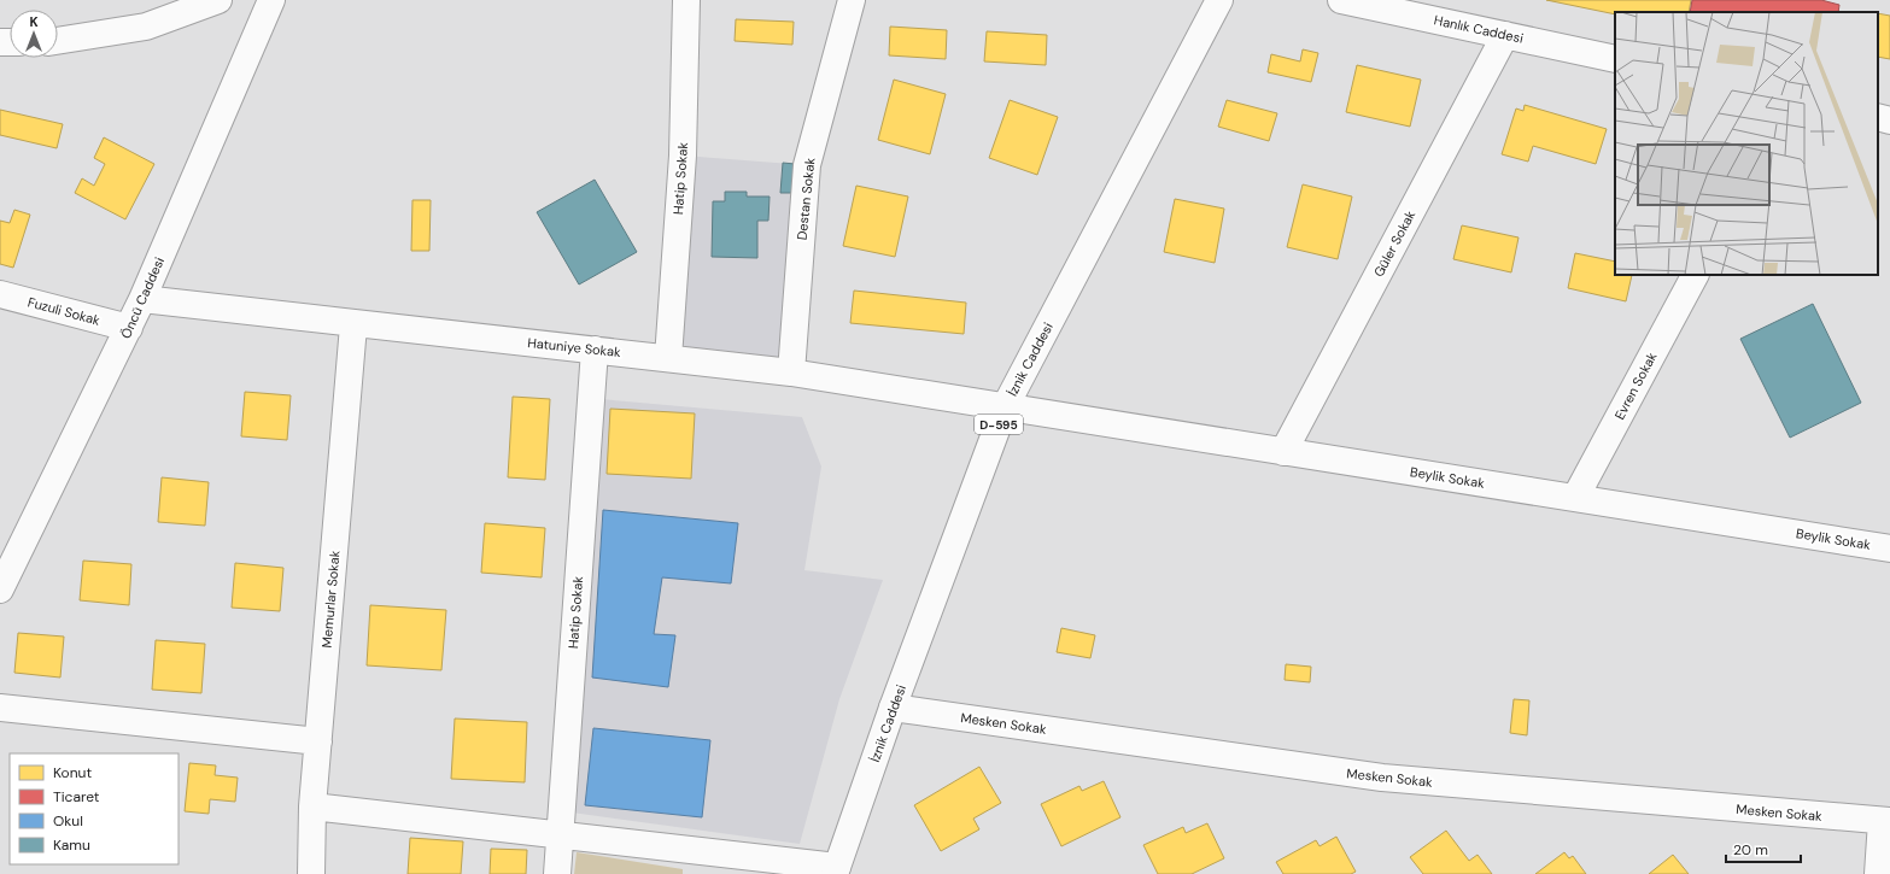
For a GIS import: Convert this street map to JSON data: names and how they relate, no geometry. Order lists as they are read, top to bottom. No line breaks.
{"streets":{"street":["Hanlık Caddesi","Hatip Sokak","Destan Sokak","Güler Sokak","Öncü Caddesi","Fuzuli Sokak","Hatuniye Sokak","İznik Caddesi","Evren Sokak","D-595","Beylik Sokak","Memurlar Sokak","Mesken Sokak"]},"crossings":[["Hanlık Caddesi","Güler Sokak"],["Hatip Sokak","Hatuniye Sokak"],["Destan Sokak","Hatuniye Sokak"],["Güler Sokak","Beylik Sokak"],["Öncü Caddesi","Fuzuli Sokak"],["Öncü Caddesi","Hatuniye Sokak"],["Hatuniye Sokak","İznik Caddesi"],["Hatuniye Sokak","Beylik Sokak"],["Hatuniye Sokak","Memurlar Sokak"],["İznik Caddesi","Beylik Sokak"],["İznik Caddesi","Mesken Sokak"],["Evren Sokak","Beylik Sokak"]],"legend":["Konut","Ticaret","Okul","Kamu"],"scale_bar":"20 m","north":"top"}
